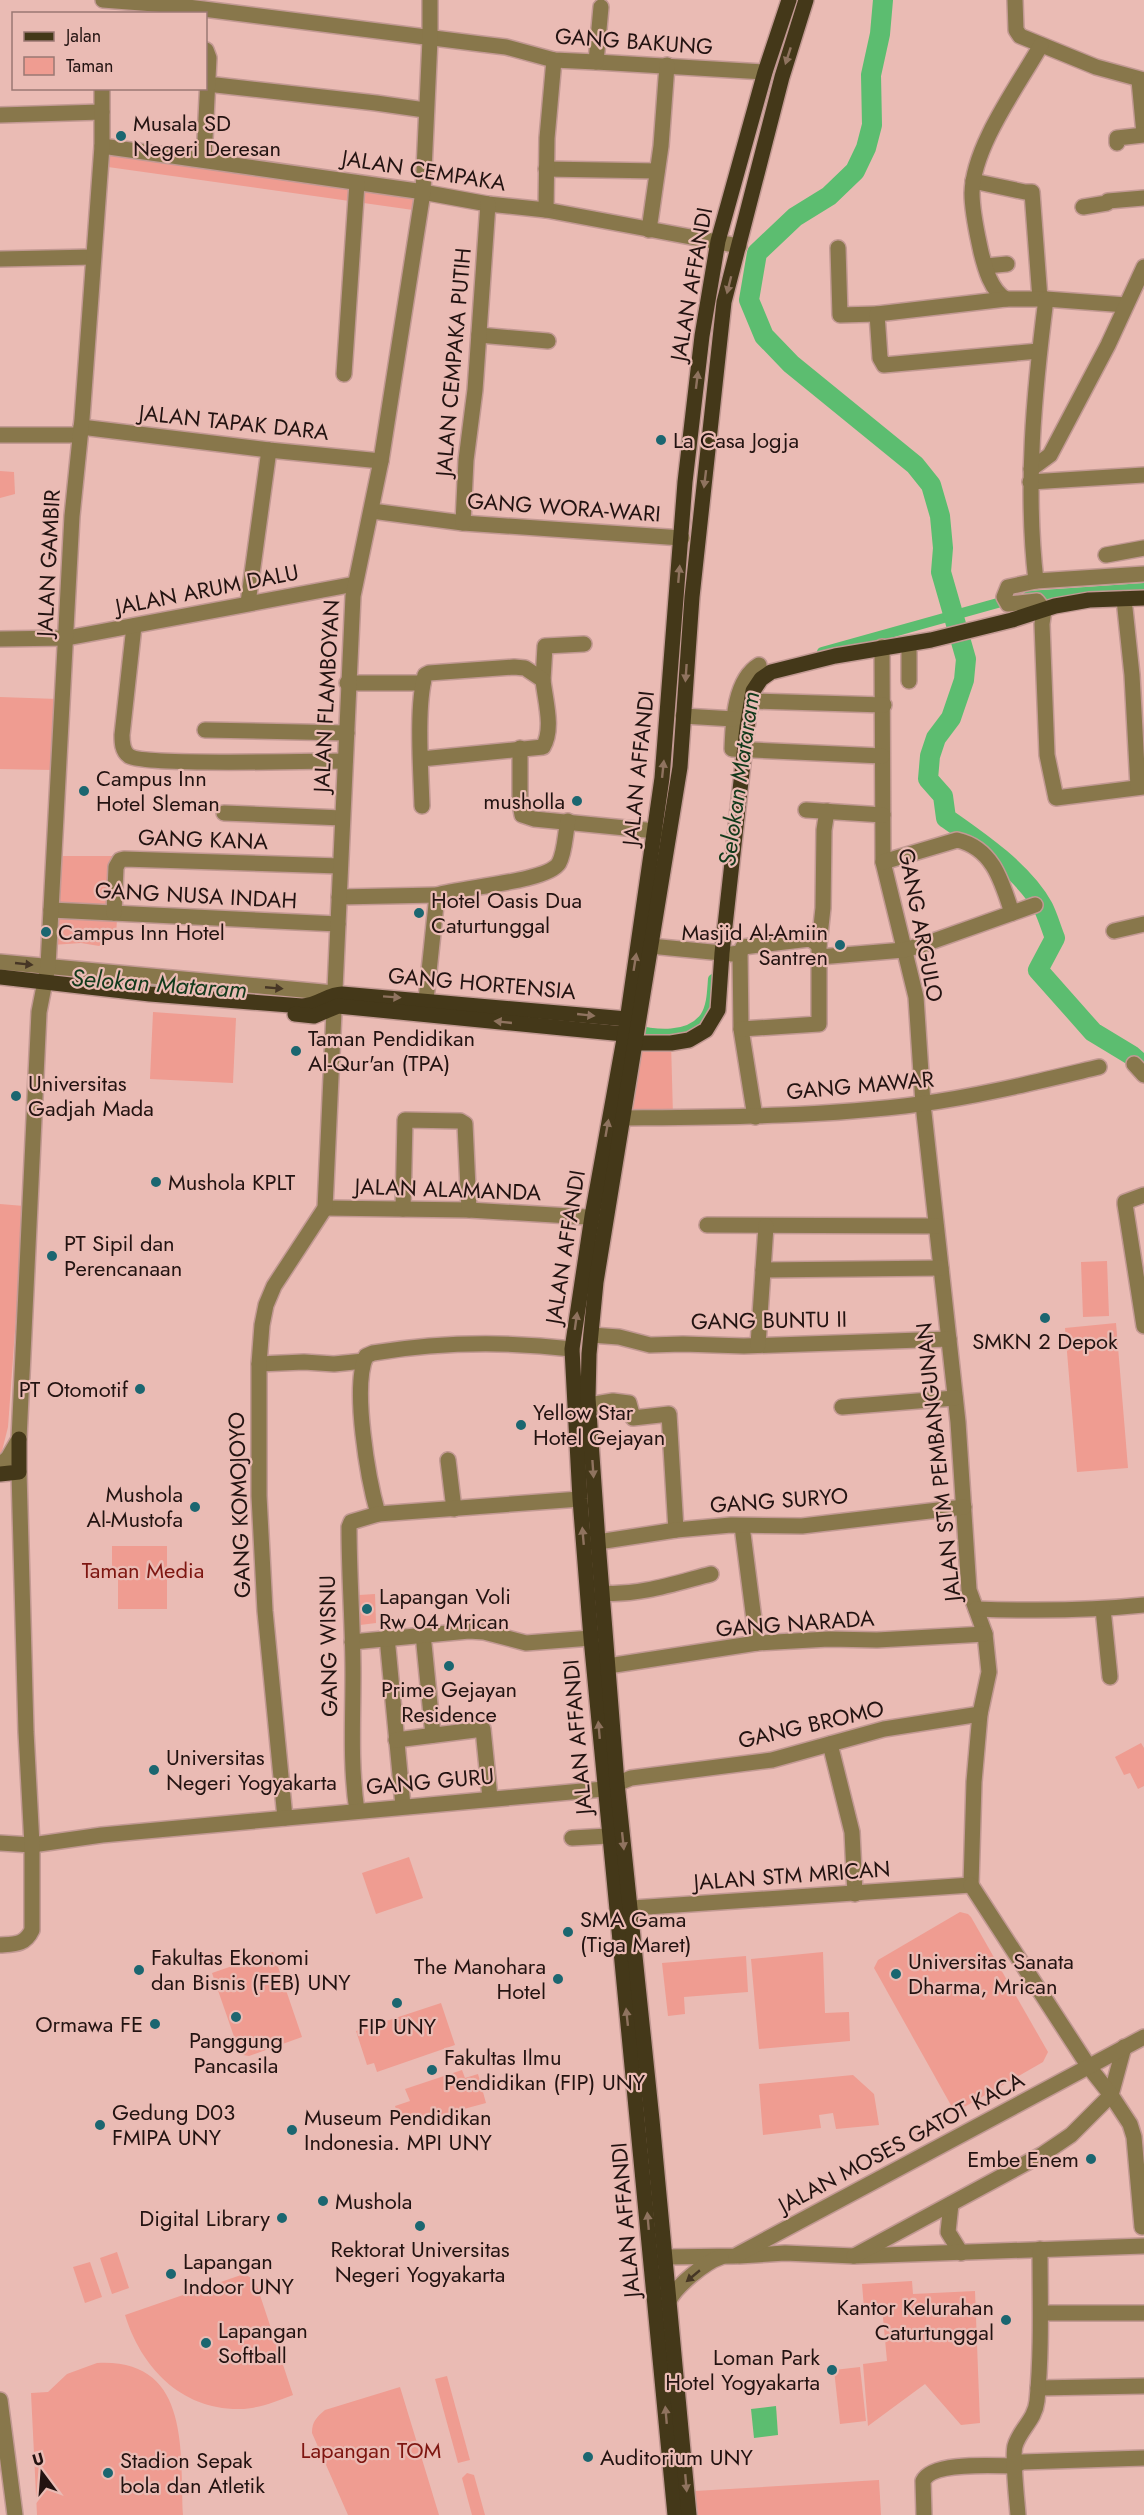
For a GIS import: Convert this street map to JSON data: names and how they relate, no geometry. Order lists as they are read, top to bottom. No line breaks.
{"streets":{"main road":["JALAN AFFANDI","GANG HORTENSIA"],"street":["GANG BAKUNG","JALAN CEMPAKA","JALAN CEMPAKA PUTIH","JALAN TAPAK DARA","GANG WORA-WARI","JALAN GAMBIR","JALAN ARUM DALU","JALAN FLAMBOYAN","GANG KANA","GANG NUSA INDAH","GANG ARGULO","GANG MAWAR","JALAN ALAMANDA","GANG BUNTU II","JALAN STM PEMBANGUNAN","GANG SURYO","GANG KOMOJOYO","GANG NARADA","GANG WISNU","GANG BROMO","GANG GURU","JALAN STM MRICAN","JALAN MOSES GATOT KACA"]},"crossings":[["GANG BAKUNG","JALAN AFFANDI"],["GANG BAKUNG","JALAN FLAMBOYAN"],["JALAN CEMPAKA","JALAN AFFANDI"],["JALAN CEMPAKA","JALAN CEMPAKA PUTIH"],["JALAN CEMPAKA","JALAN GAMBIR"],["JALAN CEMPAKA","JALAN FLAMBOYAN"],["JALAN AFFANDI","GANG WORA-WARI"],["JALAN AFFANDI","GANG HORTENSIA"],["JALAN AFFANDI","GANG MAWAR"],["JALAN AFFANDI","JALAN ALAMANDA"],["JALAN AFFANDI","GANG BUNTU II"],["JALAN AFFANDI","GANG SURYO"],["JALAN AFFANDI","GANG NARADA"],["JALAN AFFANDI","GANG BROMO"],["JALAN AFFANDI","GANG GURU"],["JALAN AFFANDI","JALAN STM MRICAN"],["JALAN AFFANDI","JALAN MOSES GATOT KACA"],["JALAN CEMPAKA PUTIH","GANG WORA-WARI"],["JALAN TAPAK DARA","JALAN GAMBIR"],["JALAN TAPAK DARA","JALAN FLAMBOYAN"],["GANG WORA-WARI","JALAN FLAMBOYAN"],["JALAN GAMBIR","JALAN ARUM DALU"],["JALAN GAMBIR","GANG NUSA INDAH"],["JALAN ARUM DALU","JALAN FLAMBOYAN"],["JALAN FLAMBOYAN","GANG KANA"],["JALAN FLAMBOYAN","GANG NUSA INDAH"],["JALAN FLAMBOYAN","GANG HORTENSIA"],["JALAN FLAMBOYAN","JALAN ALAMANDA"],["JALAN FLAMBOYAN","GANG KOMOJOYO"],["GANG KANA","GANG NUSA INDAH"],["GANG ARGULO","GANG MAWAR"],["GANG ARGULO","JALAN STM PEMBANGUNAN"],["GANG MAWAR","JALAN STM PEMBANGUNAN"],["JALAN ALAMANDA","GANG KOMOJOYO"],["GANG BUNTU II","JALAN STM PEMBANGUNAN"],["JALAN STM PEMBANGUNAN","GANG SURYO"],["JALAN STM PEMBANGUNAN","GANG NARADA"],["JALAN STM PEMBANGUNAN","GANG BROMO"],["JALAN STM PEMBANGUNAN","JALAN STM MRICAN"],["GANG KOMOJOYO","GANG GURU"],["GANG WISNU","GANG GURU"],["GANG BROMO","GANG GURU"]],"water":["Selokan Mataram"],"parks":["Taman Media","Lapangan TOM"],"places":["Musala SD Negeri Deresan","La Casa Jogja","Campus Inn Hotel Sleman","musholla","Hotel Oasis Dua Caturtunggal","Campus Inn Hotel","Masjid Al-Amiin Santren","Taman Pendidikan Al-Qur'an (TPA)","Universitas Gadjah Mada","Mushola KPLT","PT Sipil dan Perencanaan","SMKN 2 Depok","PT Otomotif","Yellow Star Hotel Gejayan","Mushola Al-Mustofa","Lapangan Voli Rw 04 Mrican","Prime Gejayan Residence","Universitas Negeri Yogyakarta","SMA Gama (Tiga Maret)","Fakultas Ekonomi dan Bisnis (FEB) UNY","Universitas Sanata Dharma, Mrican","The Manohara Hotel","FIP UNY","Panggung Pancasila","Ormawa FE","Fakultas Ilmu Pendidikan (FIP) UNY","Gedung D03 FMIPA UNY","Museum Pendidikan Indonesia. MPI UNY","Embe Enem","Mushola","Digital Library","Rektorat Universitas Negeri Yogyakarta","Lapangan Indoor UNY","Kantor Kelurahan Caturtunggal","Lapangan Softball","Loman Park Hotel Yogyakarta","Auditorium UNY","Stadion Sepak bola dan Atletik"],"legend":["Jalan","Taman"],"north":"top"}
